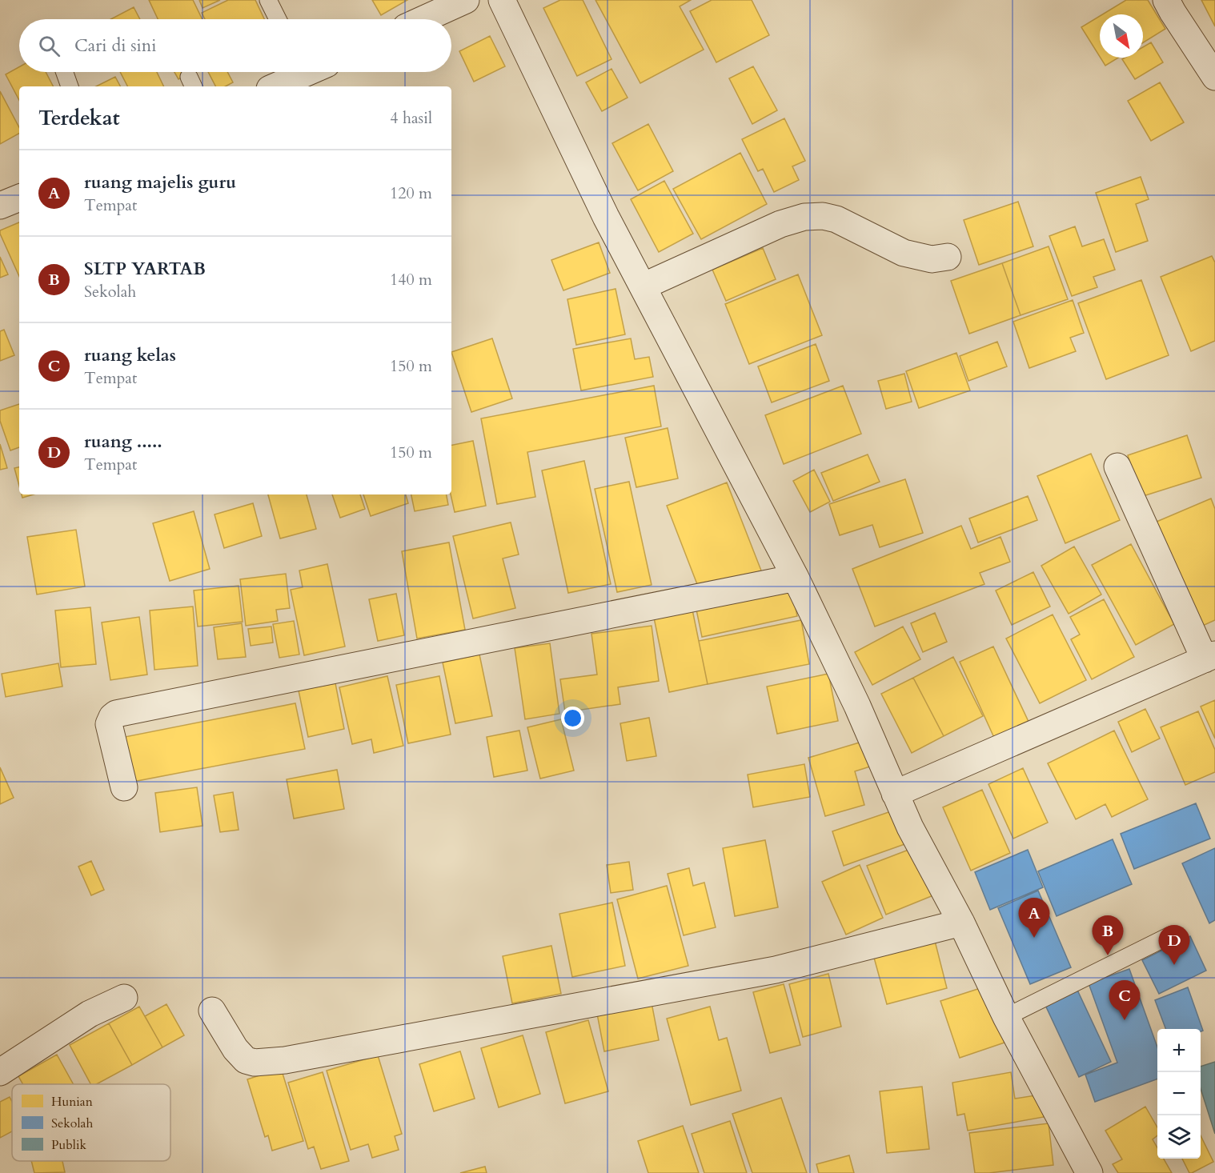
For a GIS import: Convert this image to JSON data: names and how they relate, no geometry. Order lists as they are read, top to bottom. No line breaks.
{"legend":["Hunian","Sekolah","Publik"],"north":"bottom right","page":{"search":"Cari di sini","heading":["Terdekat","4 hasil"],"list":[{"mark":"A","name":"ruang majelis guru","note":"Tempat","value":"120 m"},{"mark":"B","name":"SLTP YARTAB","note":"Sekolah","value":"140 m"},{"mark":"C","name":"ruang kelas","note":"Tempat","value":"150 m"},{"mark":"D","name":"ruang .....","note":"Tempat","value":"150 m"}],"pins":["A","B","D","C"],"map_buttons":["+","−"]}}
